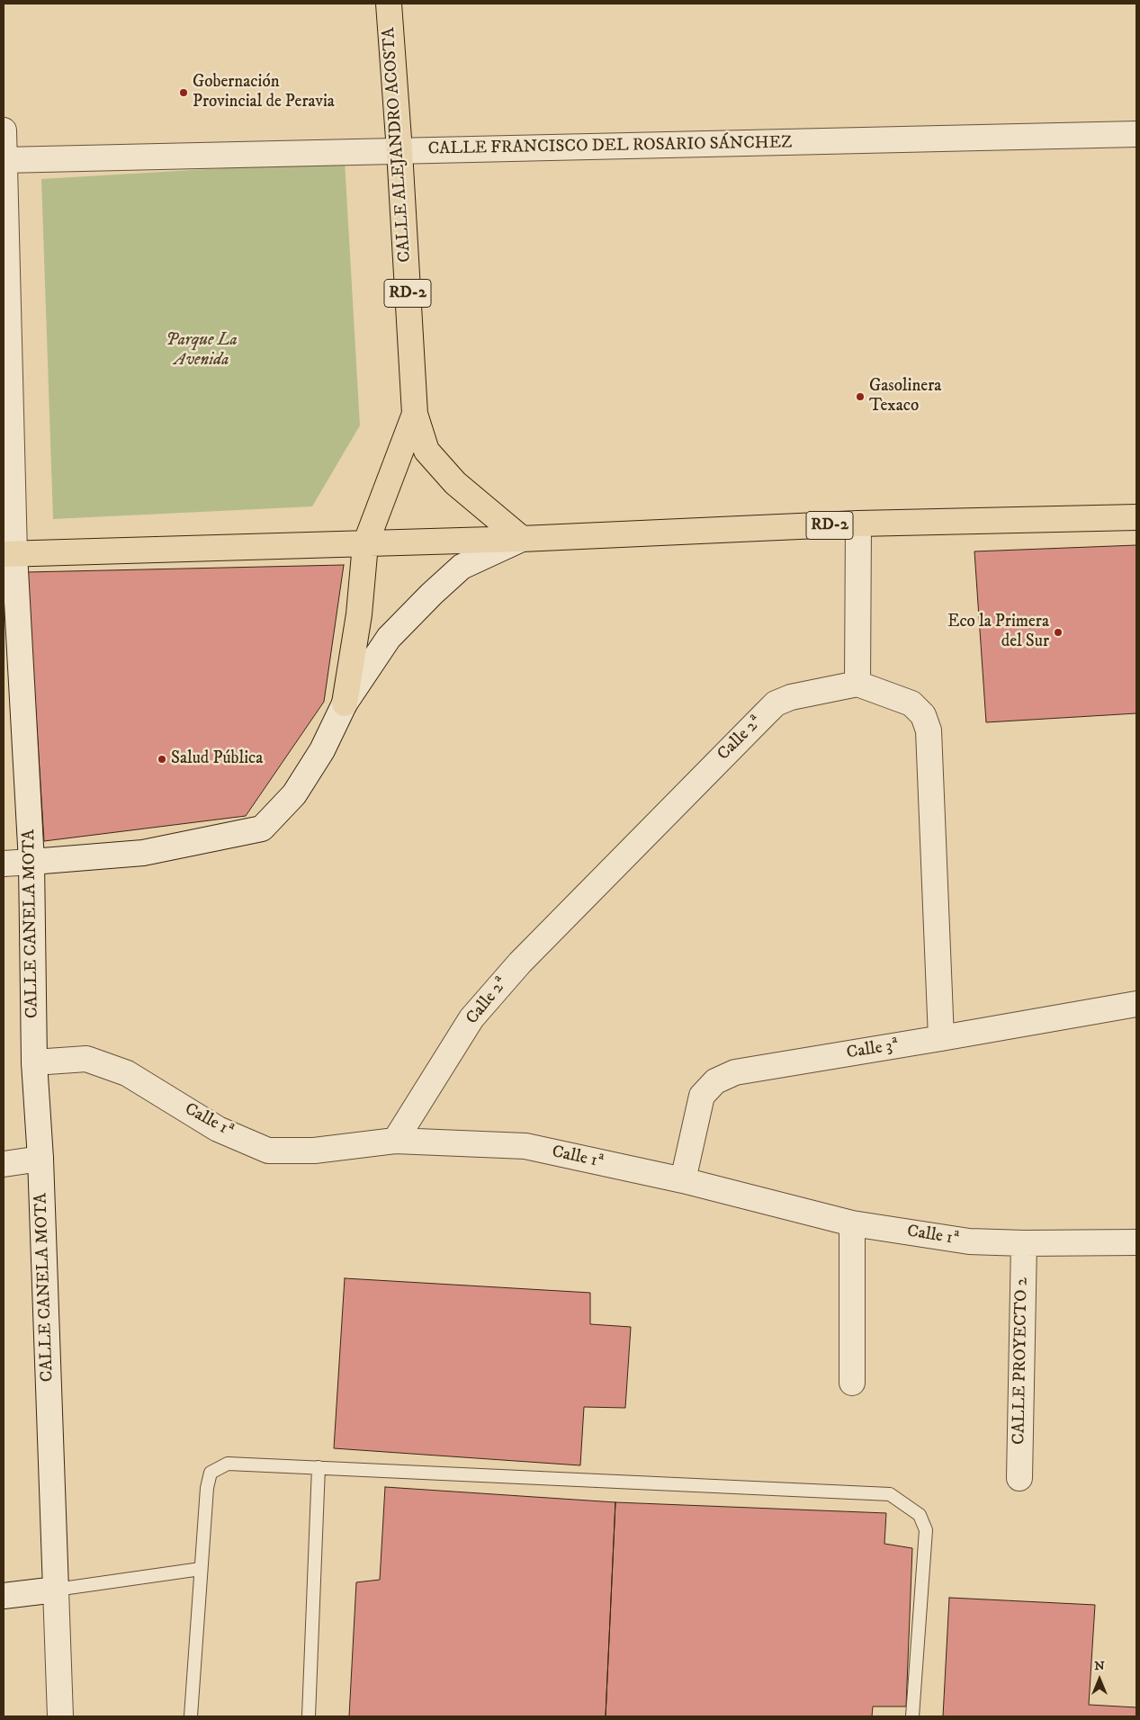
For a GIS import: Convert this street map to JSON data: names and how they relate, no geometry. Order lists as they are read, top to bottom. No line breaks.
{"streets":{"main road":["CALLE ALEJANDRO ACOSTA","RD-2"],"street":["CALLE FRANCISCO DEL ROSARIO SÁNCHEZ","Calle 2ª","CALLE CANELA MOTA","Calle 3ª","Calle 1ª","CALLE PROYECTO 2"]},"crossings":[["CALLE ALEJANDRO ACOSTA","CALLE FRANCISCO DEL ROSARIO SÁNCHEZ"],["CALLE ALEJANDRO ACOSTA","RD-2"],["CALLE FRANCISCO DEL ROSARIO SÁNCHEZ","CALLE CANELA MOTA"],["RD-2","CALLE CANELA MOTA"],["Calle 2ª","Calle 1ª"],["CALLE CANELA MOTA","Calle 1ª"],["Calle 3ª","Calle 1ª"],["Calle 1ª","CALLE PROYECTO 2"]],"parks":["Parque La Avenida"],"places":["Gobernación Provincial de Peravia","Gasolinera Texaco","Eco la Primera del Sur","Salud Pública"],"north":"top"}
